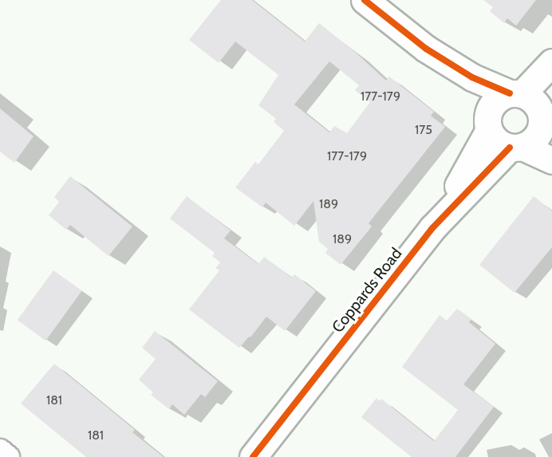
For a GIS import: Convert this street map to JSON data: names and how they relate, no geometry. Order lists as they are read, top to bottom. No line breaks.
{"streets":{"street":["Coppards Road"]},"house_numbers":["177-179","175","177-179","189","189","181","181"]}
